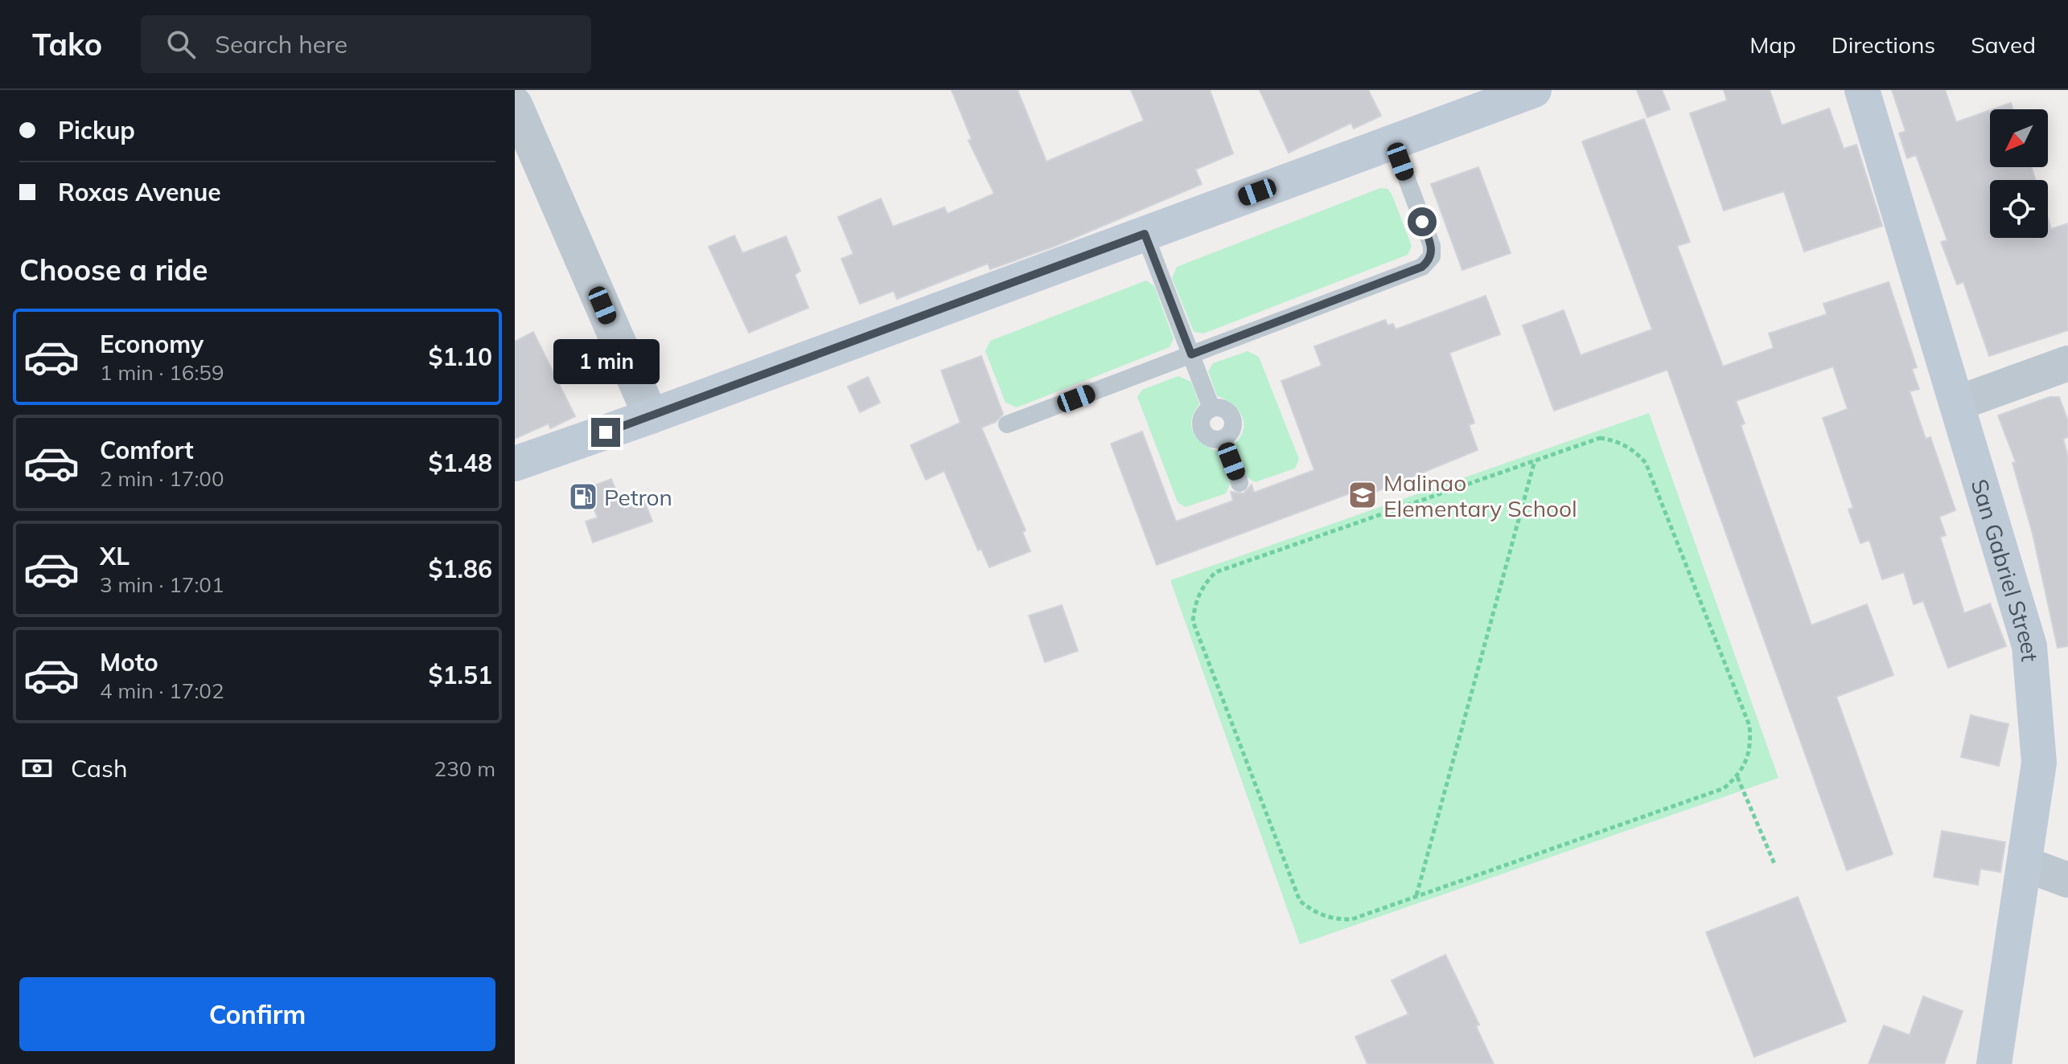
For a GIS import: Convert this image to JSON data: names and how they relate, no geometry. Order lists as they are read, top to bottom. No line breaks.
{"streets":{"main road":["San Gabriel Street"]},"places":{"school or university":["Malinao Elementary School"],"fuel station":["Petron"]},"north":"bottom left","page":{"header":"Tako","search":"Search here","nav":["Map","Directions","Saved"],"banner":["Pickup","Roxas Avenue"],"heading":"Choose a ride","list":[{"name":"Economy","note":"1 min · 16:59","value":"$1.10"},{"name":"Comfort","note":"2 min · 17:00","value":"$1.48"},{"name":"XL","note":"3 min · 17:01","value":"$1.86"},{"name":"Moto","note":"4 min · 17:02","value":"$1.51"}],"bubble":"1 min","pay":["Cash","230 m"],"buttons":"Confirm"}}
